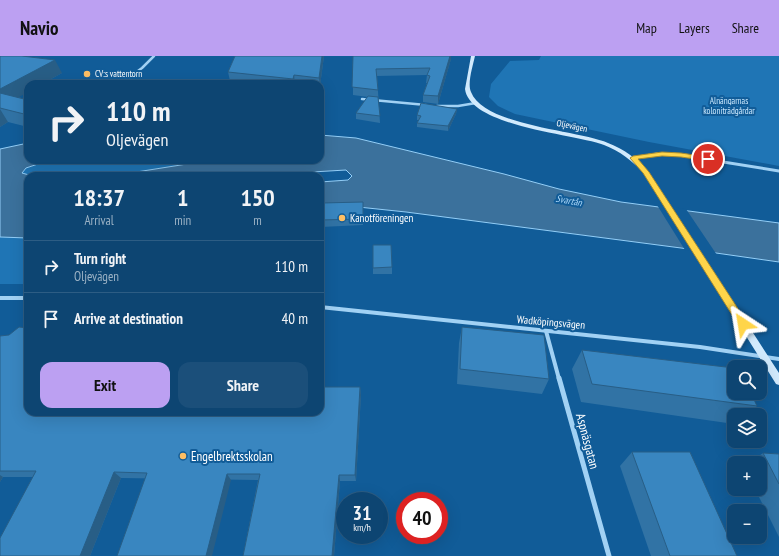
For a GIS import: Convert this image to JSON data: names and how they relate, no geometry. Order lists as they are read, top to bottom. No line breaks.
{"streets":{"street":["Oljevägen","Wadköpingsvägen","Aspnäsgatan"]},"crossings":[["Oljevägen","Wadköpingsvägen"],["Wadköpingsvägen","Aspnäsgatan"]],"water":["Svartån"],"parks":["Alnängarnas koloniträdgårdar"],"places":["CV:s vattentorn","Kanotföreningen","Engelbrektsskolan"],"page":{"header":"Navio","nav":["Map","Layers","Share"],"turn":["110 m","Oljevägen"],"eta":["18:37","Arrival","1","min","150","m"],"list":[{"name":"Turn right","note":"Oljevägen","value":"110 m"},{"name":"Arrive at destination","value":"40 m"}],"buttons":["Exit","Share"],"map_buttons":["+","−"],"speed":"31 km/h","limit":"40"}}
